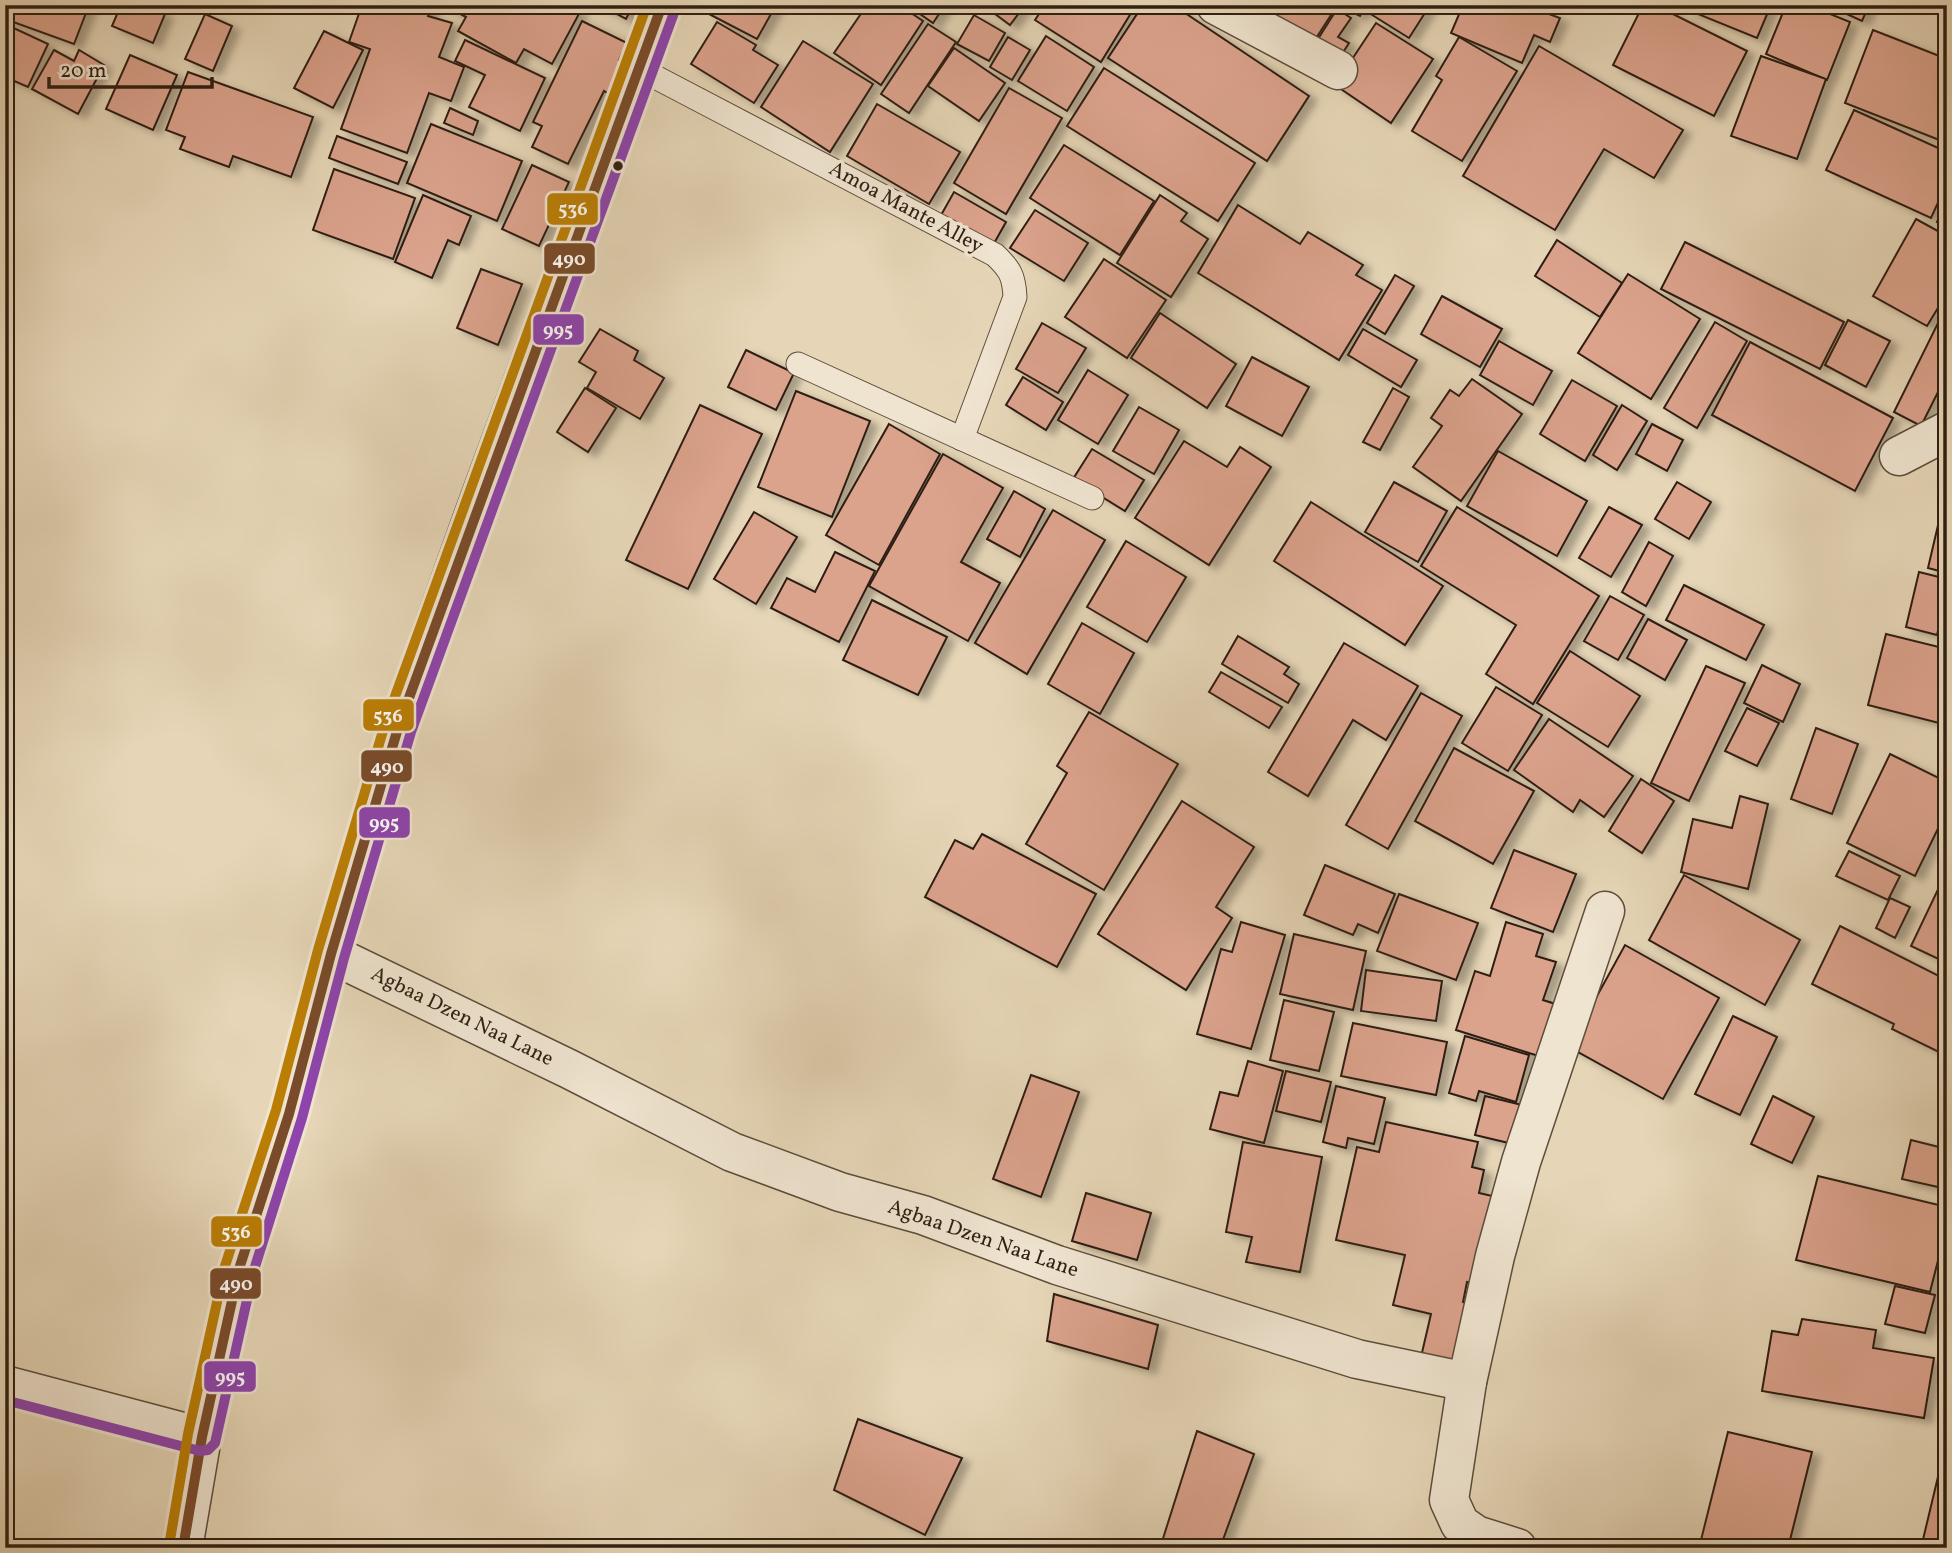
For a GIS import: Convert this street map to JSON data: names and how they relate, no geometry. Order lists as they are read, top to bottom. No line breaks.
{"streets":{"street":["Agbaa Dzen Naa Lane"],"lane":["Amoa Mante Alley"]},"lines":["transit line 490","transit line 536","transit line 995"],"scale_bar":"20 m"}
